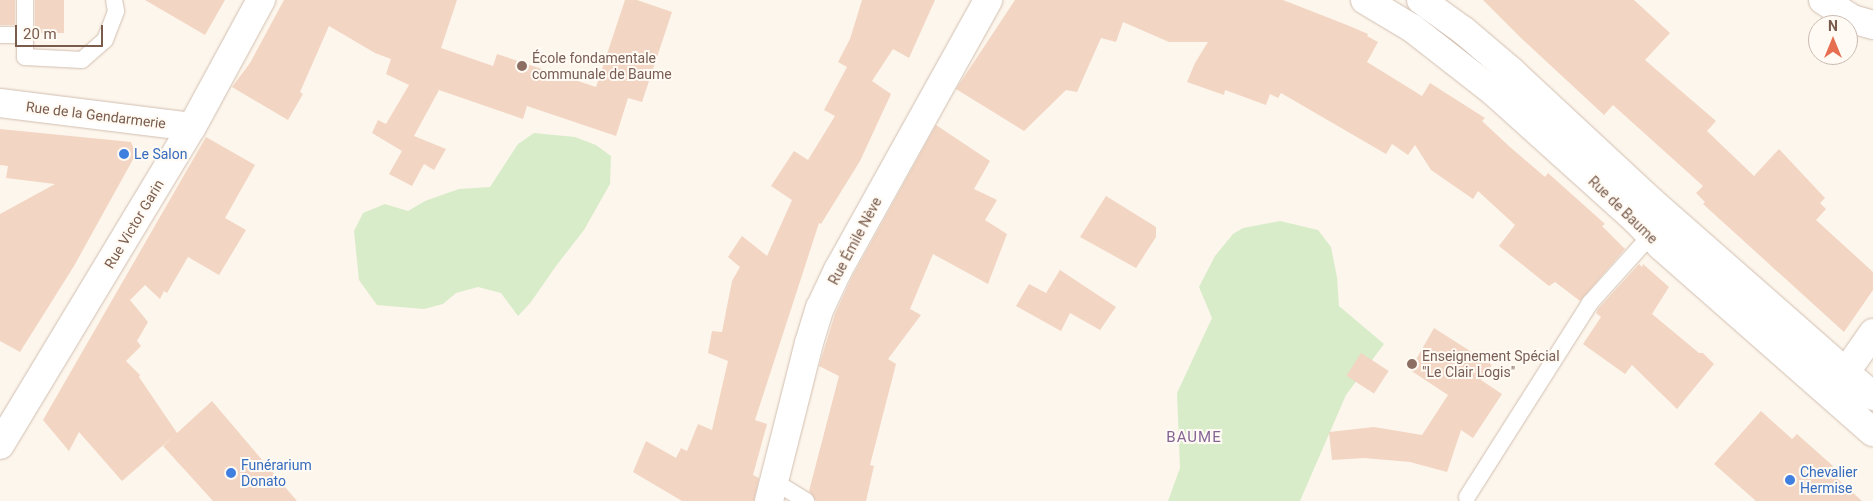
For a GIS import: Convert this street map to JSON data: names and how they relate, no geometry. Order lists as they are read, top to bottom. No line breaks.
{"streets":{"street":["Rue de la Gendarmerie","Rue de Baume","Rue Victor Garin","Rue Émile Nève"]},"crossings":[["Rue de la Gendarmerie","Rue Victor Garin"]],"districts":["BAUME"],"places":["École fondamentale communale de Baume","Le Salon","Enseignement Spécial \"Le Clair Logis\"","Funérarium Donato","Chevalier Hermise"],"scale_bar":"20 m","north":"top"}
